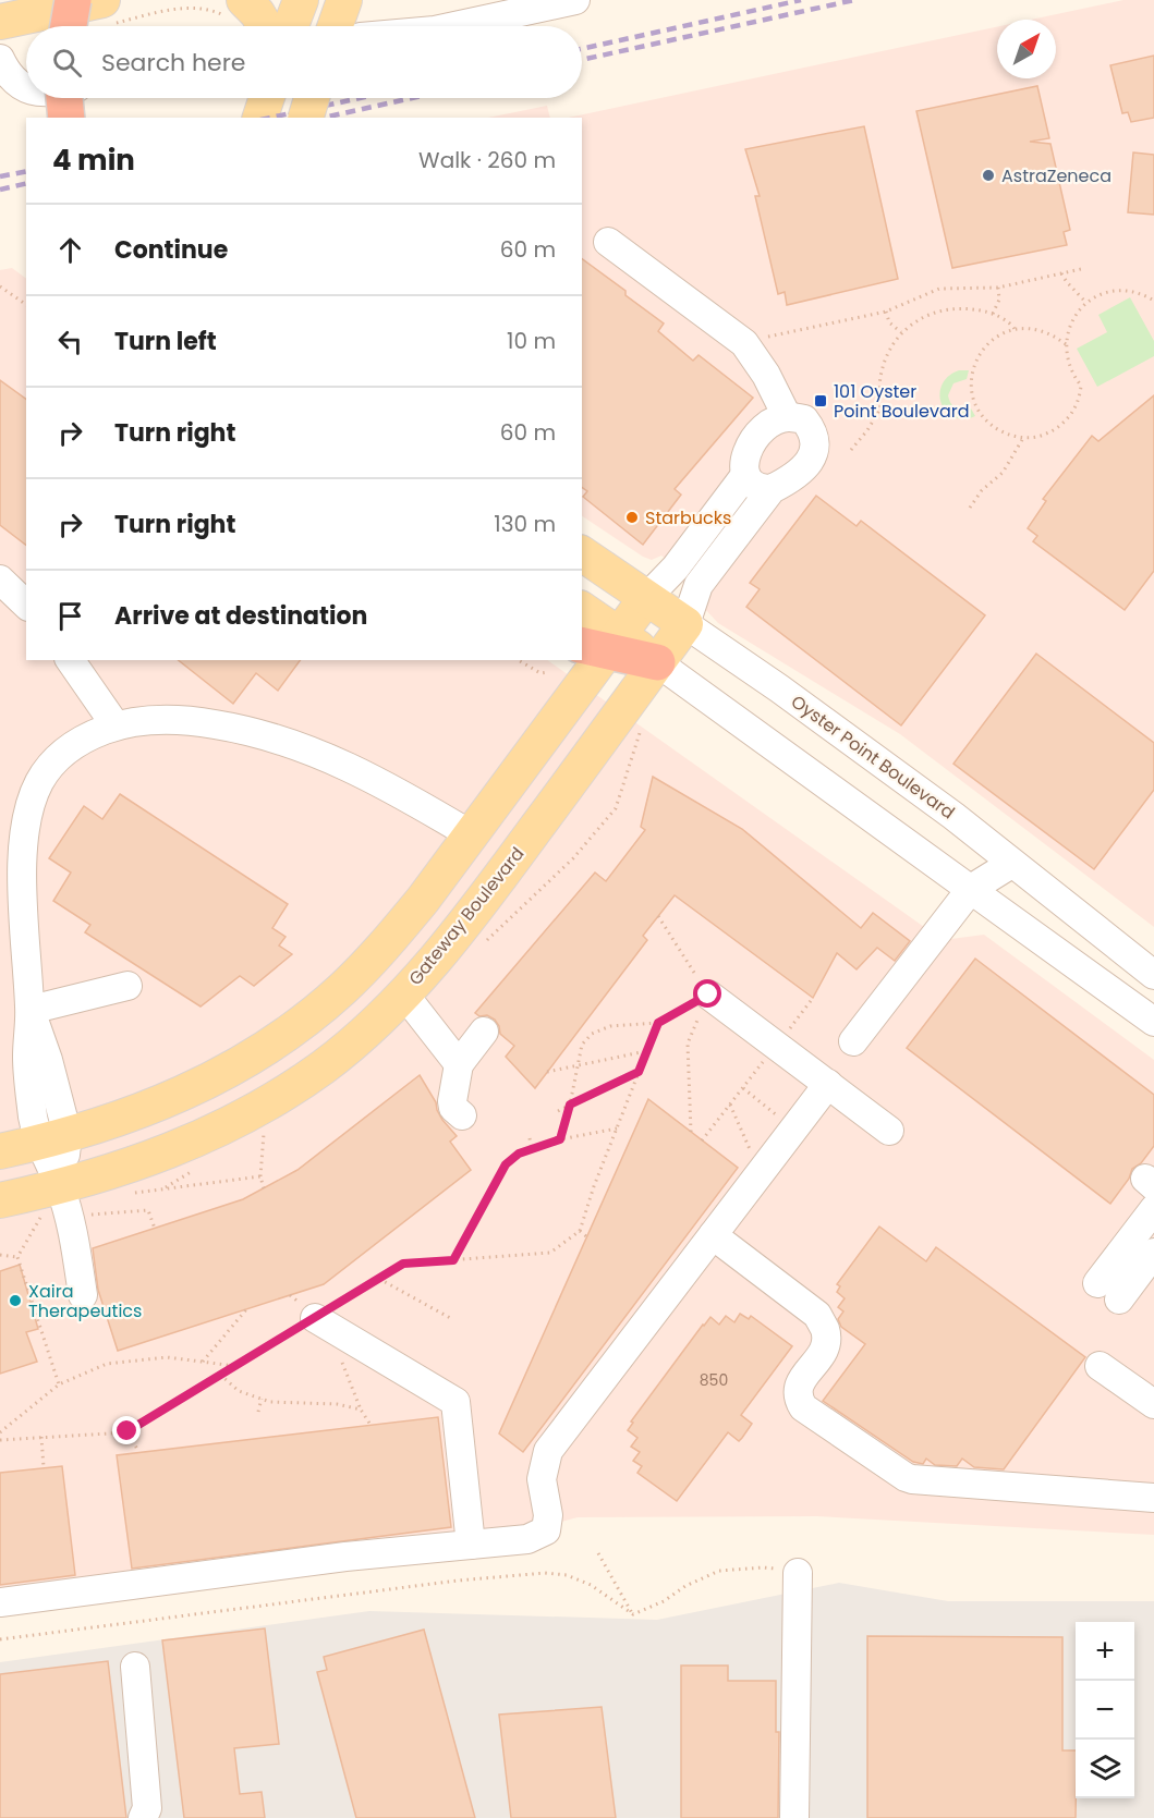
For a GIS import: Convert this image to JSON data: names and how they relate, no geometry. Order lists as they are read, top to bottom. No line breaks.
{"streets":{"main road":["Oyster Point Boulevard","Gateway Boulevard"]},"crossings":[["Oyster Point Boulevard","Gateway Boulevard"]],"places":{"other":["AstraZeneca","Starbucks","Xaira Therapeutics"],"transit":["101 Oyster Point Boulevard"]},"house_numbers":["850"],"north":"top right","page":{"search":"Search here","heading":["4 min","Walk · 260 m"],"list":[["Continue","60 m"],["Turn left","10 m"],["Turn right","60 m"],["Turn right","130 m"],"Arrive at destination"],"map_buttons":["+","−"]}}
